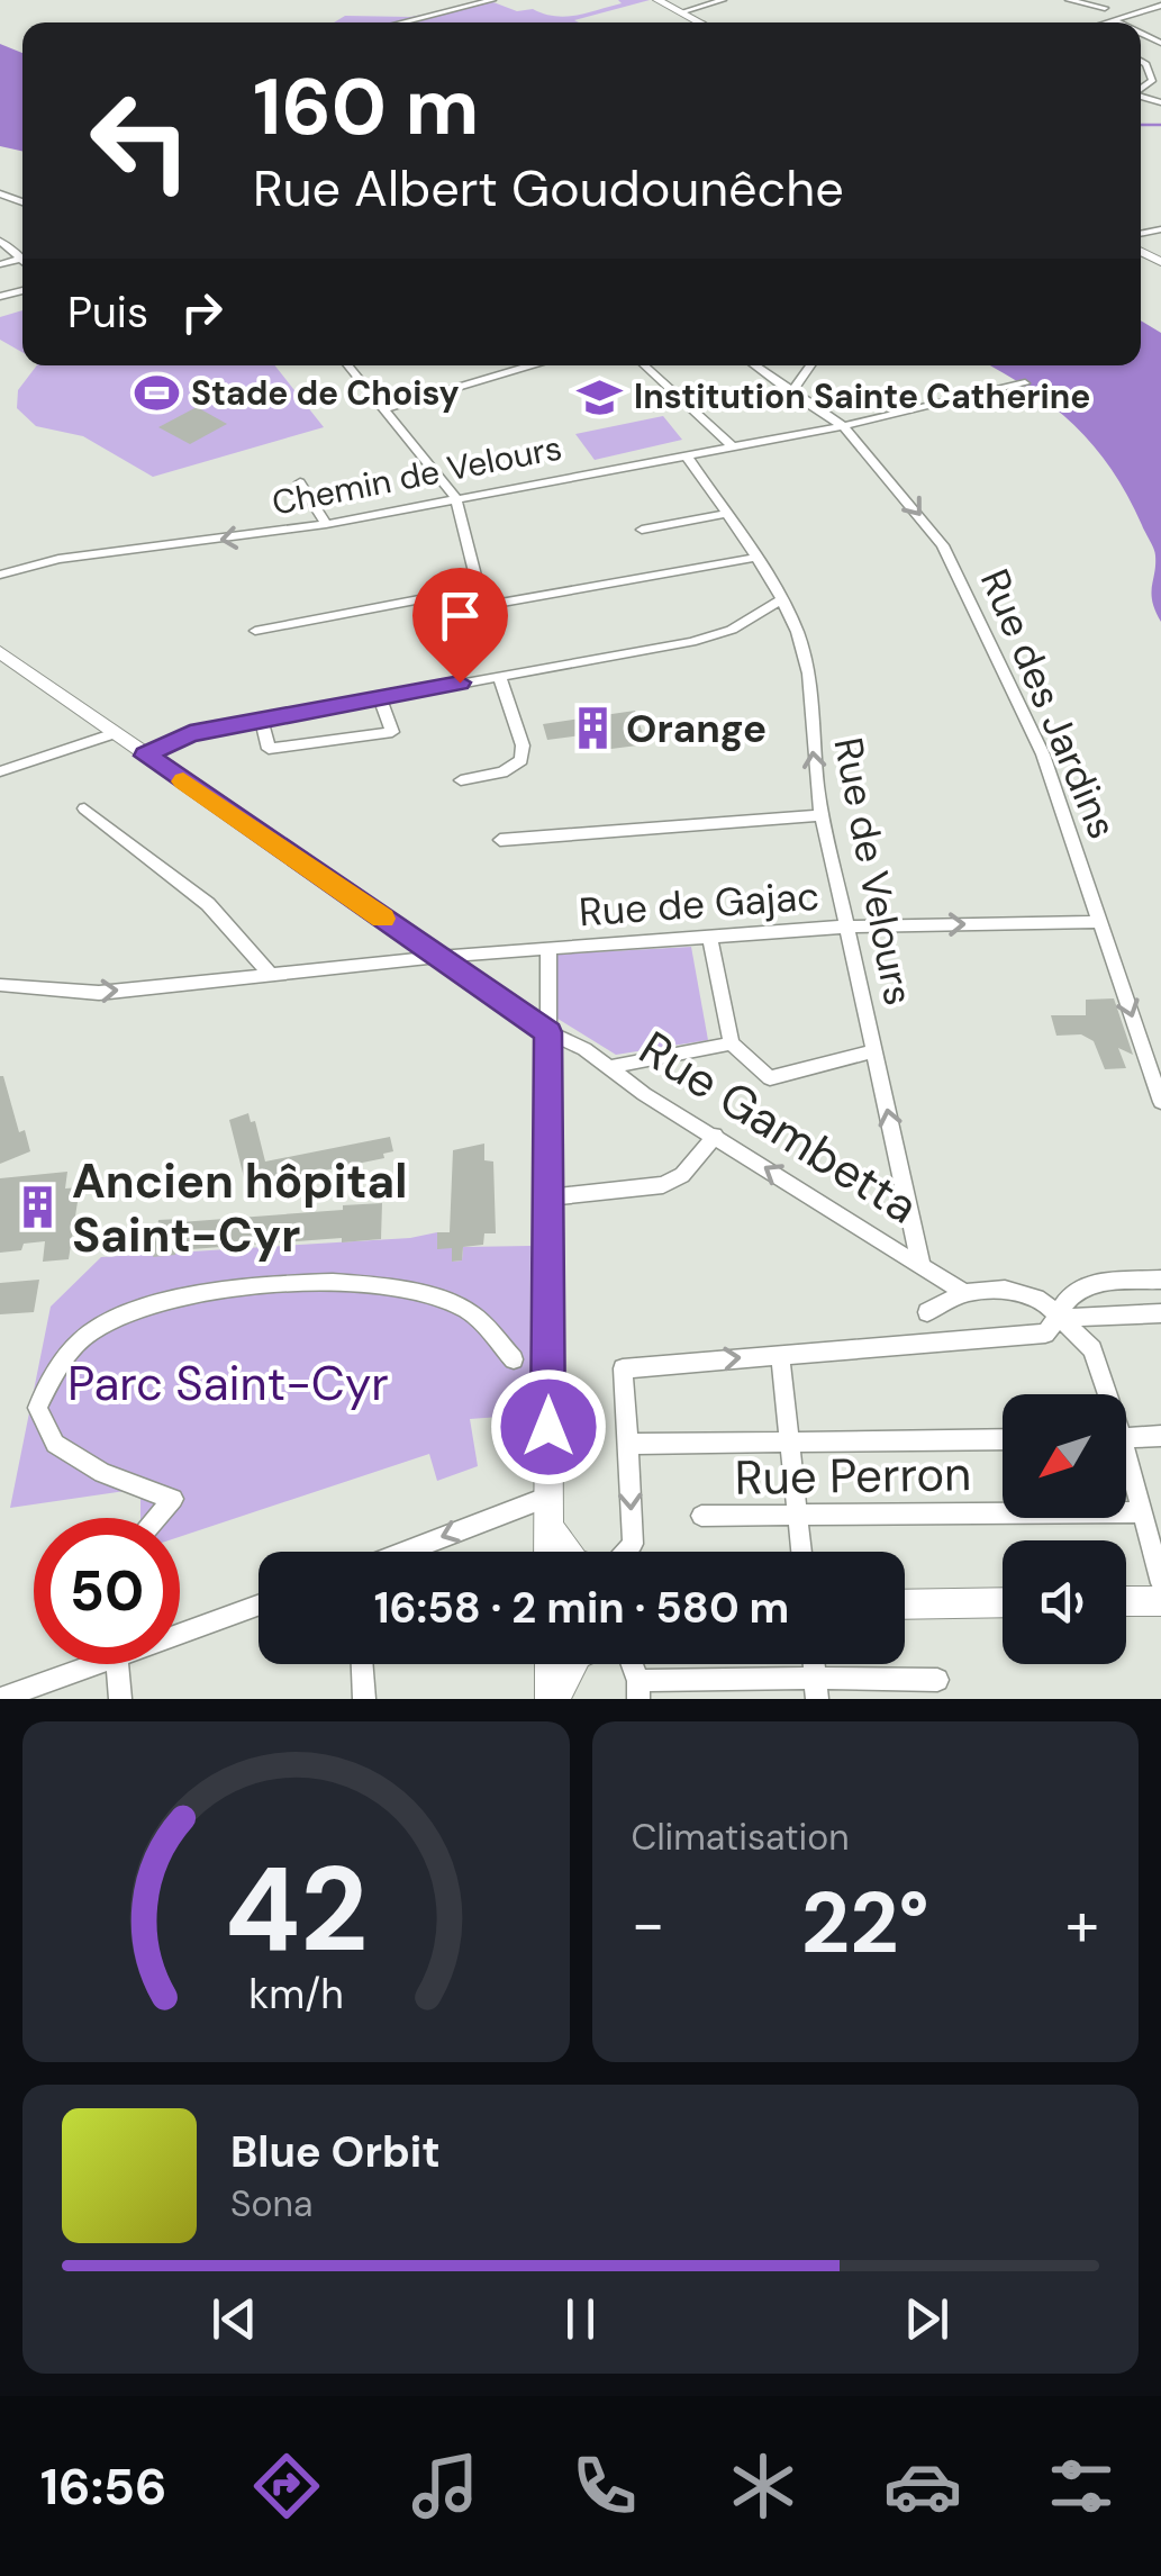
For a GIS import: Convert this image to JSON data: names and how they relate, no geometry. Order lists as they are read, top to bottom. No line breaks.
{"streets":{"street":["Chemin de Velours","Rue des Jardins","Rue de Velours","Rue de Gajac","Rue Gambetta","Rue Perron"]},"crossings":[["Chemin de Velours","Rue des Jardins"],["Chemin de Velours","Rue de Velours"],["Rue des Jardins","Rue de Gajac"],["Rue de Velours","Rue de Gajac"],["Rue de Velours","Rue Gambetta"]],"one_way":["Rue des Jardins","Rue de Velours","Rue de Gajac","Rue Gambetta"],"parks":["Parc Saint-Cyr"],"places":{"sports":["Stade de Choisy"],"school or university":["Institution Sainte Catherine"],"building":["Orange","Ancien hôpital Saint-Cyr"]},"north":"bottom left","page":{"turn":["160 m","Rue Albert Goudounêche"],"then":"Puis","limit":"50","trip":"16:58 · 2 min · 580 m","tile":"Climatisation","heat":["−","22°","+"],"song":["Blue Orbit","Sona"],"tabs":"16:56","gauge":["42","km/h"]}}
